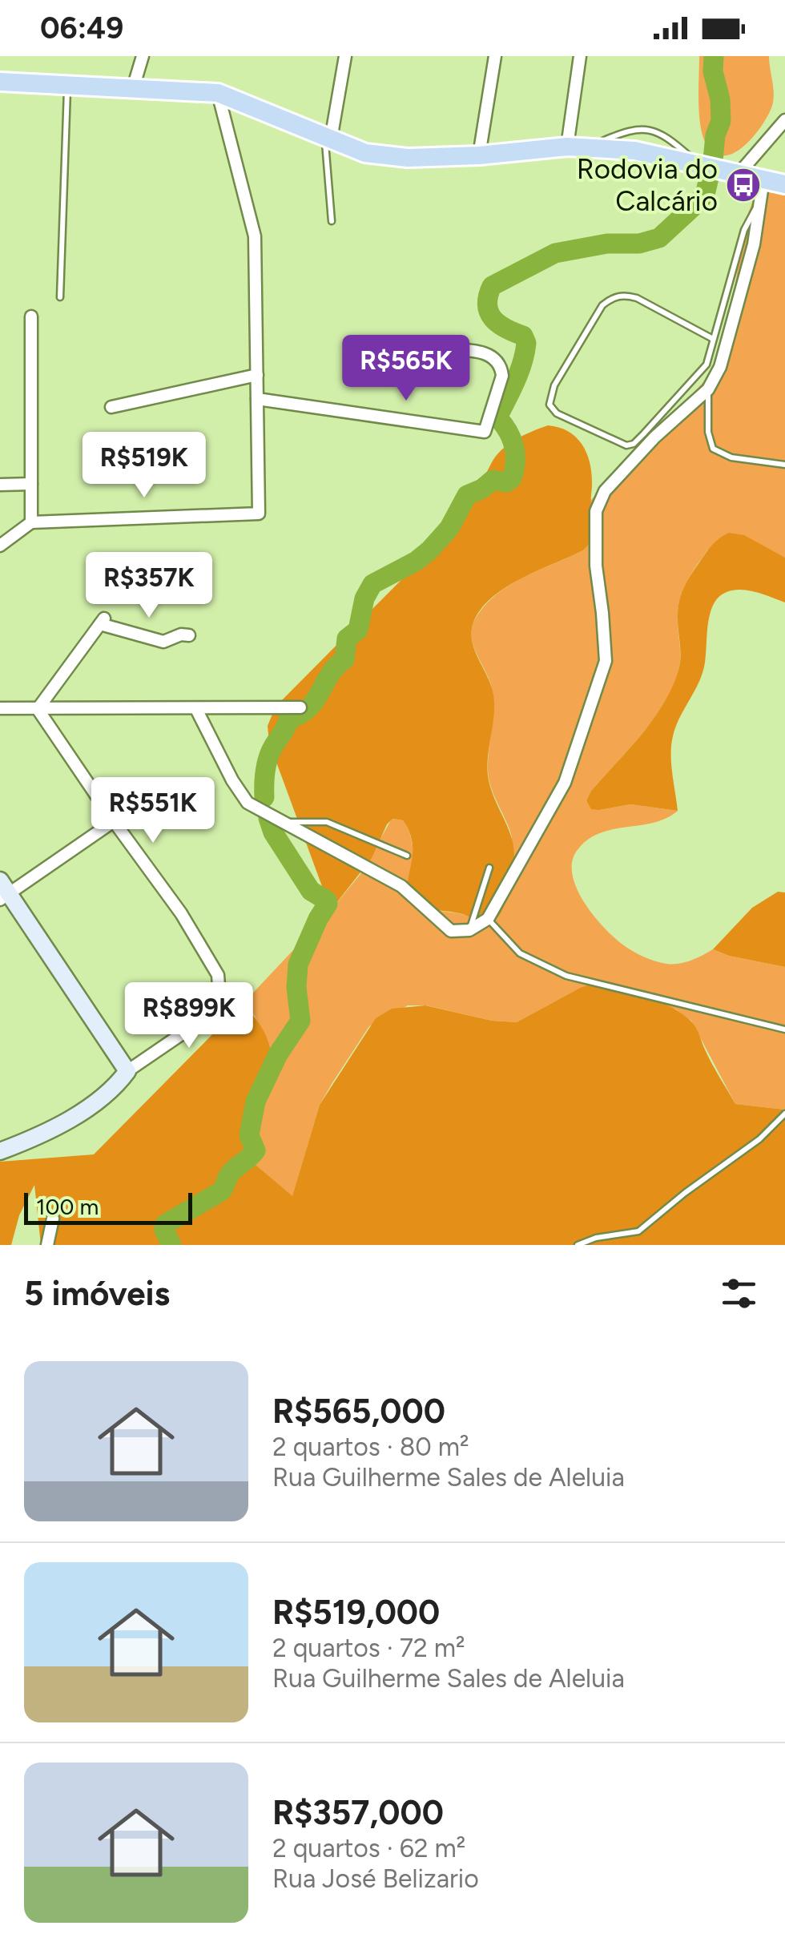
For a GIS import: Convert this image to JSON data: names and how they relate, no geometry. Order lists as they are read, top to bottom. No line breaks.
{"places":{"bus stop":["Rodovia do Calcário"]},"scale_bar":"100 m","page":{"status":"06:49","price":["R$565K","R$519K","R$357K","R$551K","R$899K"],"scale":"100 m","heading":"5 imóveis","list":[{"name":"R$565,000","note":"2 quartos · 80 m² · Rua Guilherme Sales de Aleluia"},{"name":"R$519,000","note":"2 quartos · 72 m² · Rua Guilherme Sales de Aleluia"},{"name":"R$357,000","note":"2 quartos · 62 m² · Rua José Belizario"}]}}
